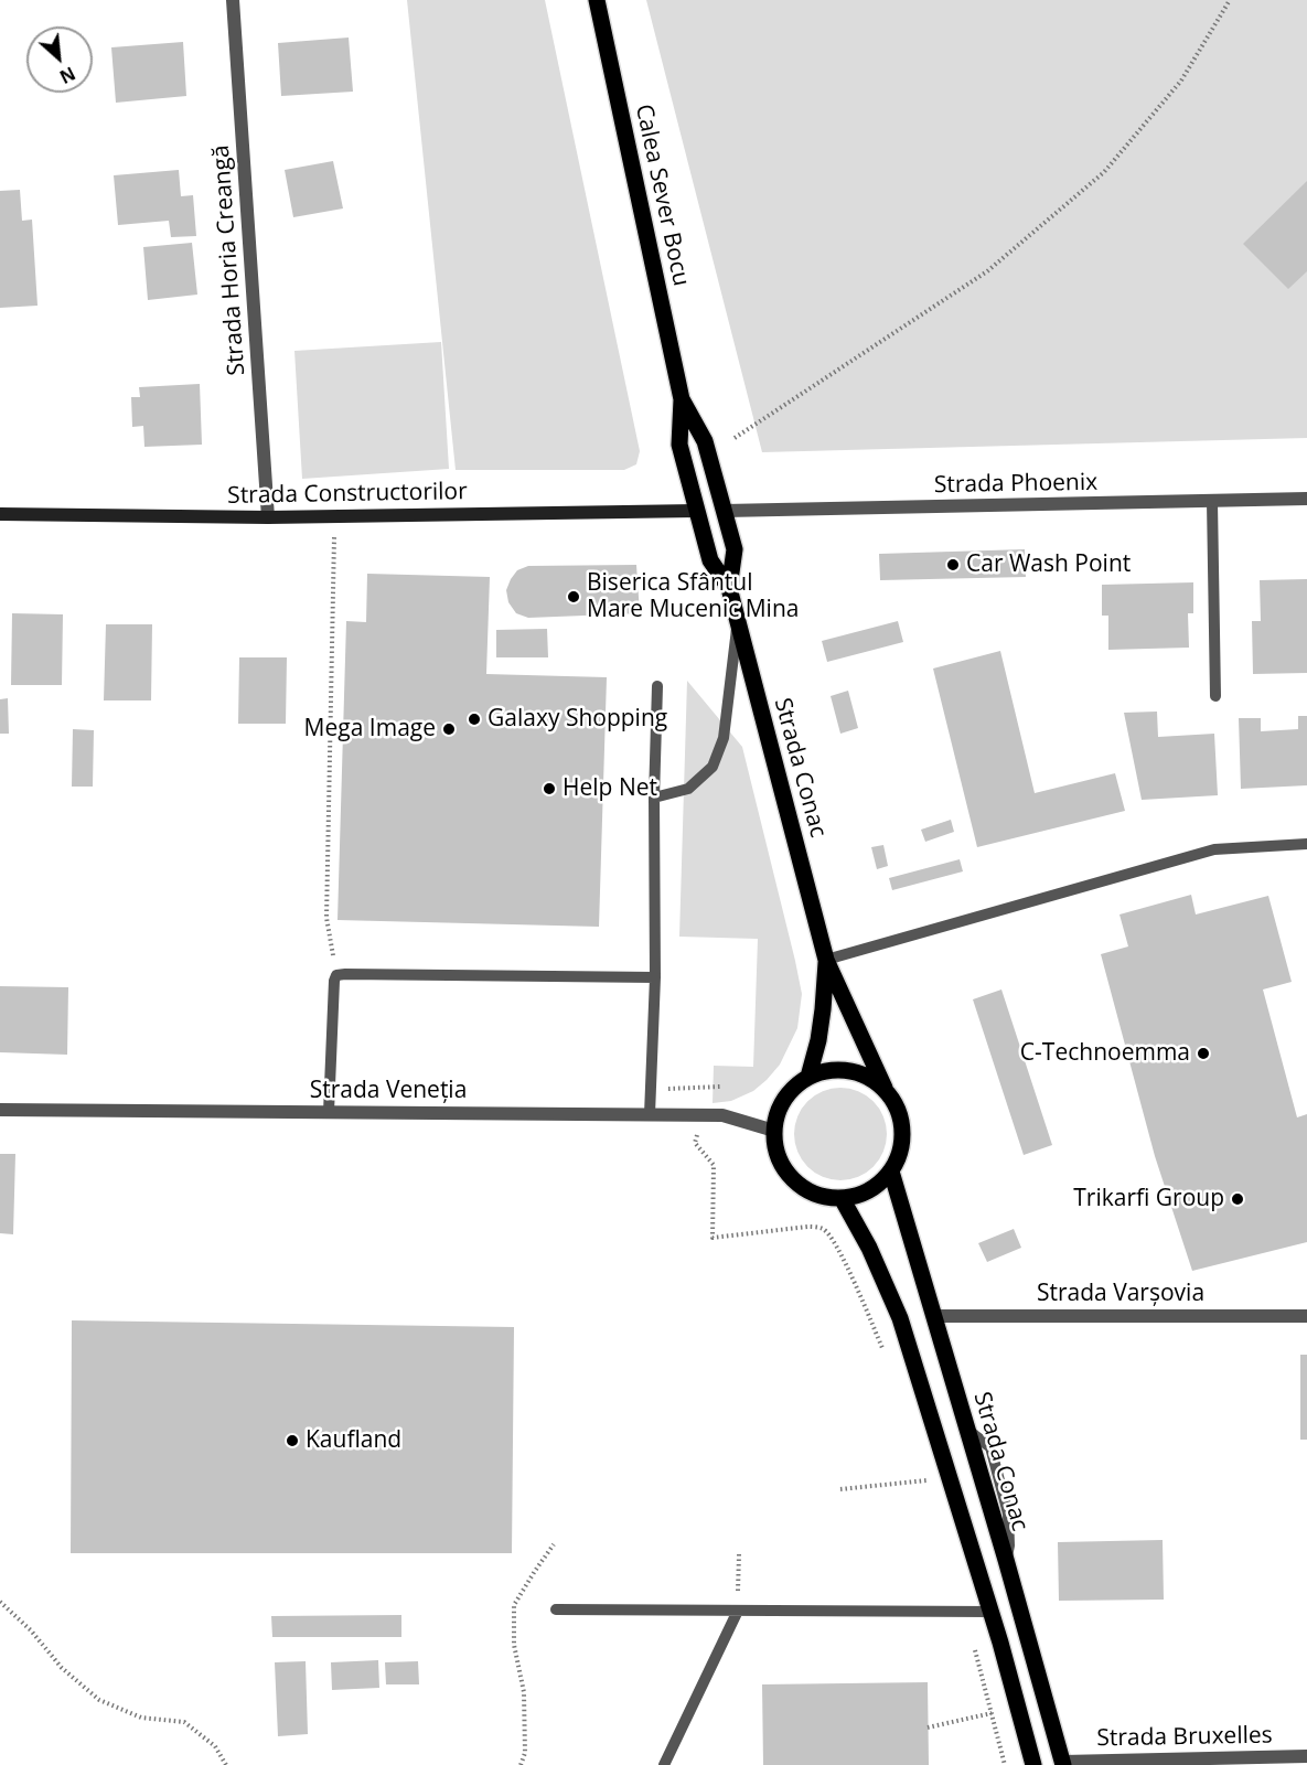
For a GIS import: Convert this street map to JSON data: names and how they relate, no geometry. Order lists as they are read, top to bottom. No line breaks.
{"streets":{"main road":["Calea Sever Bocu","Strada Constructorilor","Strada Conac"],"street":["Strada Horia Creangă","Strada Phoenix","Strada Veneția","Strada Varșovia","Strada Bruxelles"]},"crossings":[["Calea Sever Bocu","Strada Phoenix"],["Calea Sever Bocu","Strada Constructorilor"],["Calea Sever Bocu","Strada Conac"],["Strada Horia Creangă","Strada Constructorilor"],["Strada Phoenix","Strada Conac"],["Strada Constructorilor","Strada Conac"],["Strada Conac","Strada Veneția"],["Strada Conac","Strada Varșovia"],["Strada Conac","Strada Bruxelles"]],"places":["Car Wash Point","Biserica Sfântul Mare Mucenic Mina","Galaxy Shopping","Mega Image","Help Net","C-Technoemma","Trikarfi Group","Kaufland"],"north":"bottom right"}
